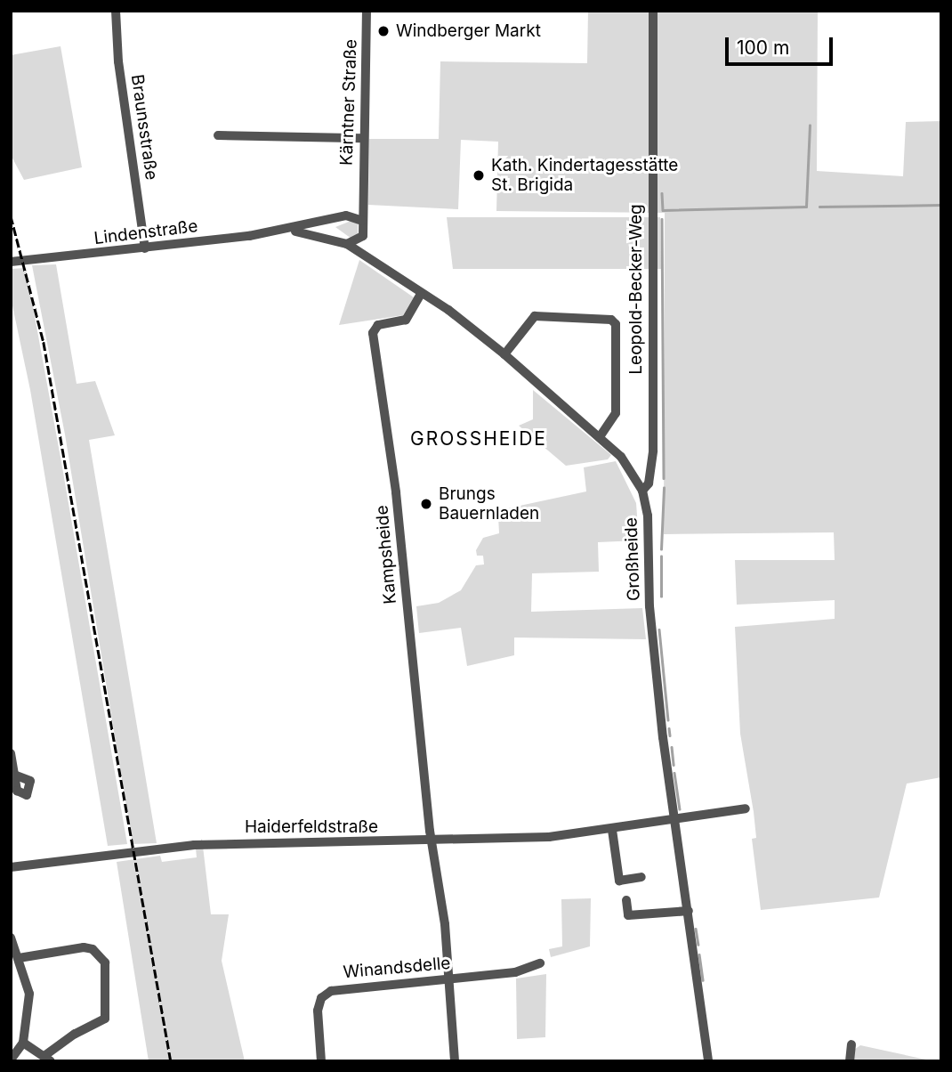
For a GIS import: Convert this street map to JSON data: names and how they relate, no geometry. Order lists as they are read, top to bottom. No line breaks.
{"streets":{"street":["Kärntner Straße","Braunsstraße","Lindenstraße","Leopold-Becker-Weg","Kampsheide","Großheide","Haiderfeldstraße","Winandsdelle"]},"crossings":[["Kärntner Straße","Lindenstraße"],["Kärntner Straße","Großheide"],["Braunsstraße","Lindenstraße"],["Lindenstraße","Großheide"],["Leopold-Becker-Weg","Großheide"],["Kampsheide","Großheide"],["Kampsheide","Haiderfeldstraße"],["Kampsheide","Winandsdelle"],["Großheide","Haiderfeldstraße"]],"districts":["GROSSHEIDE"],"places":["Windberger Markt","Kath. Kindertagesstätte St. Brigida","Brungs Bauernladen"],"scale_bar":"100 m"}
